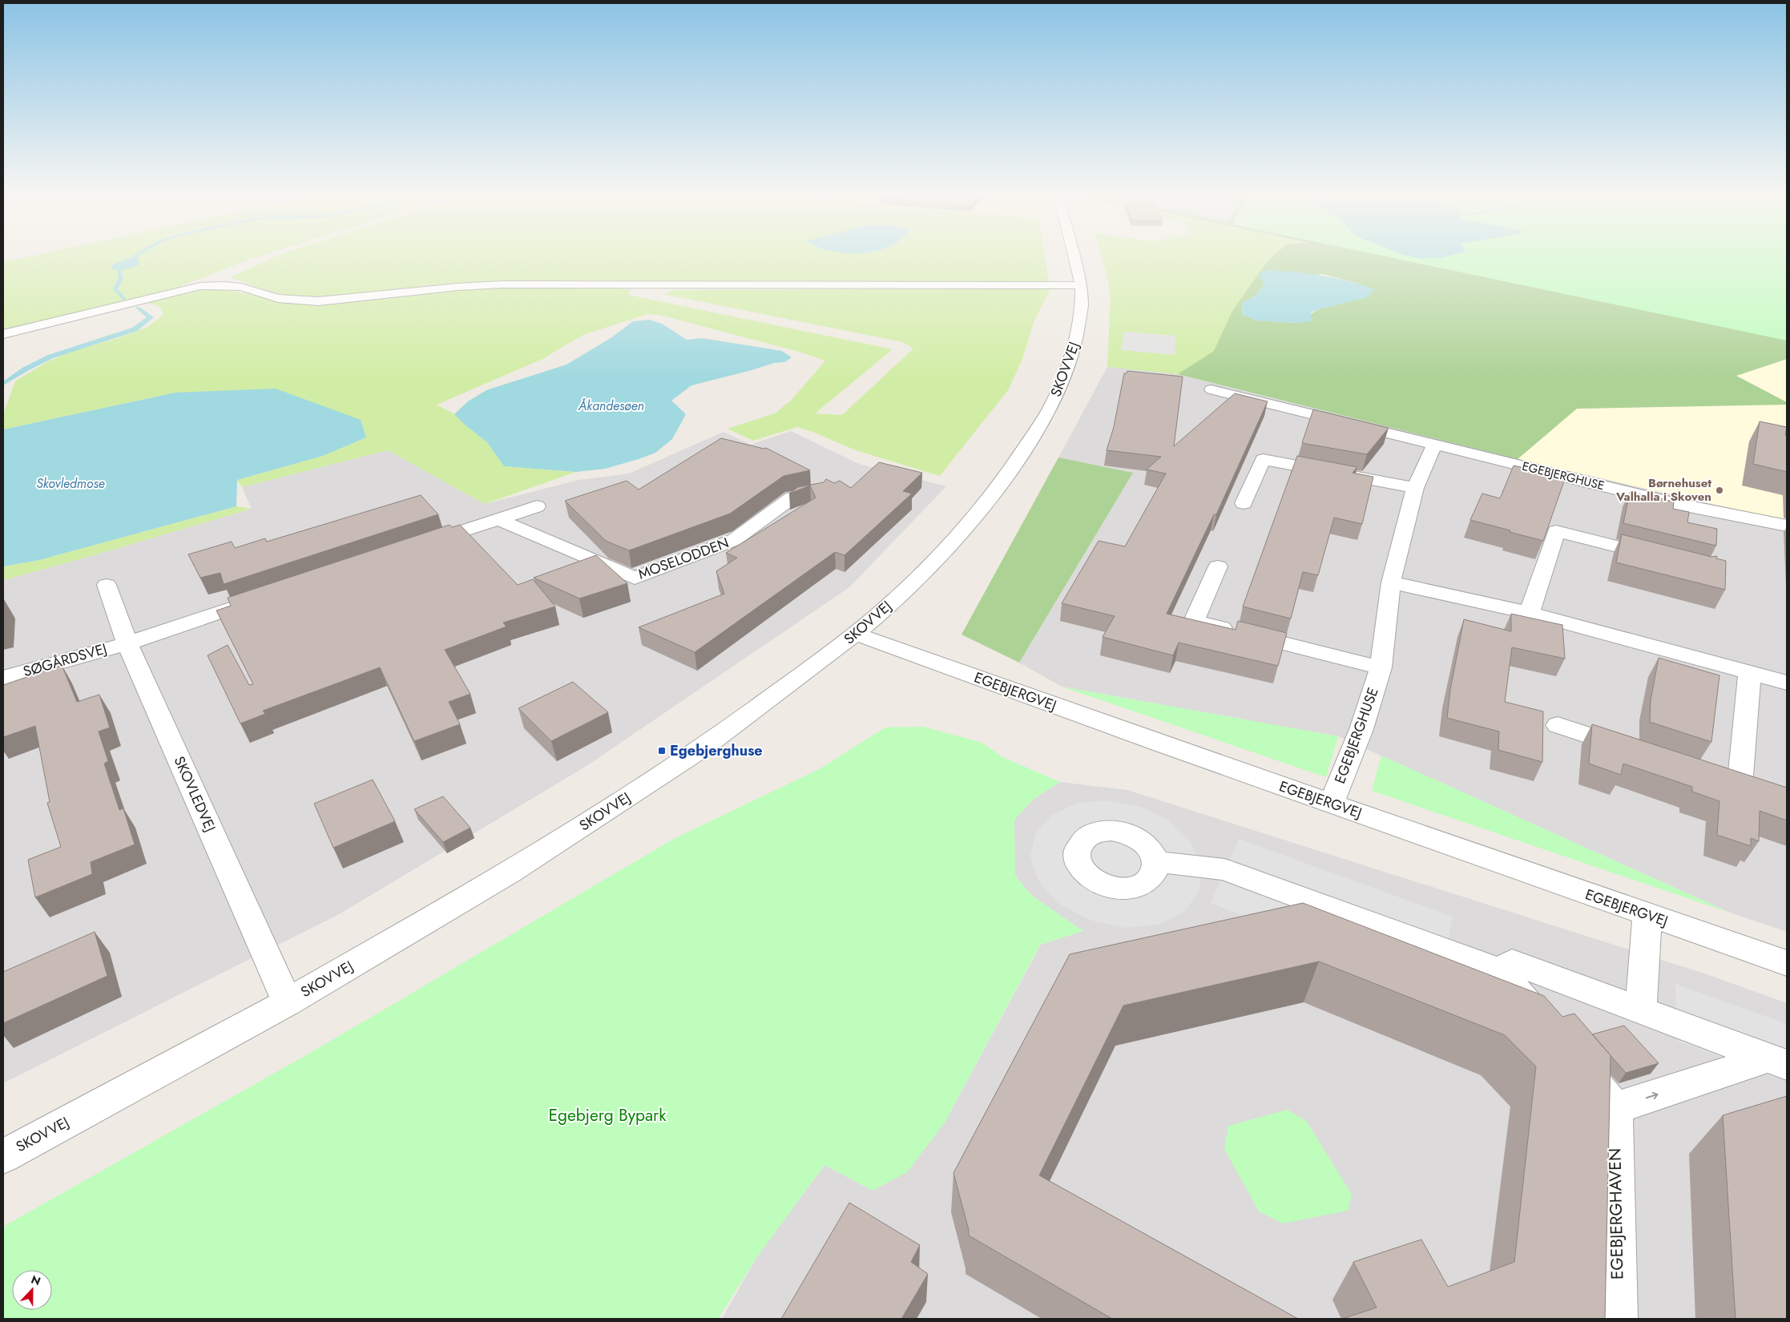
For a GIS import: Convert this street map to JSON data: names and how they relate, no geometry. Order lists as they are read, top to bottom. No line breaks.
{"streets":{"street":["SKOVVEJ","EGEBJERGHUSE","MOSELODDEN","SØGÅRDSVEJ","EGEBJERGVEJ","SKOVLEDVEJ","EGEBJERGHAVEN"]},"crossings":[["SKOVVEJ","EGEBJERGVEJ"],["SKOVVEJ","SKOVLEDVEJ"],["EGEBJERGHUSE","EGEBJERGVEJ"],["SØGÅRDSVEJ","SKOVLEDVEJ"]],"water":["Åkandesøen","Skovledmose"],"parks":["Egebjerg Bypark"],"places":{"other":["Børnehuset Valhalla i Skoven"],"transit":["Egebjerghuse"]},"north":"top"}
